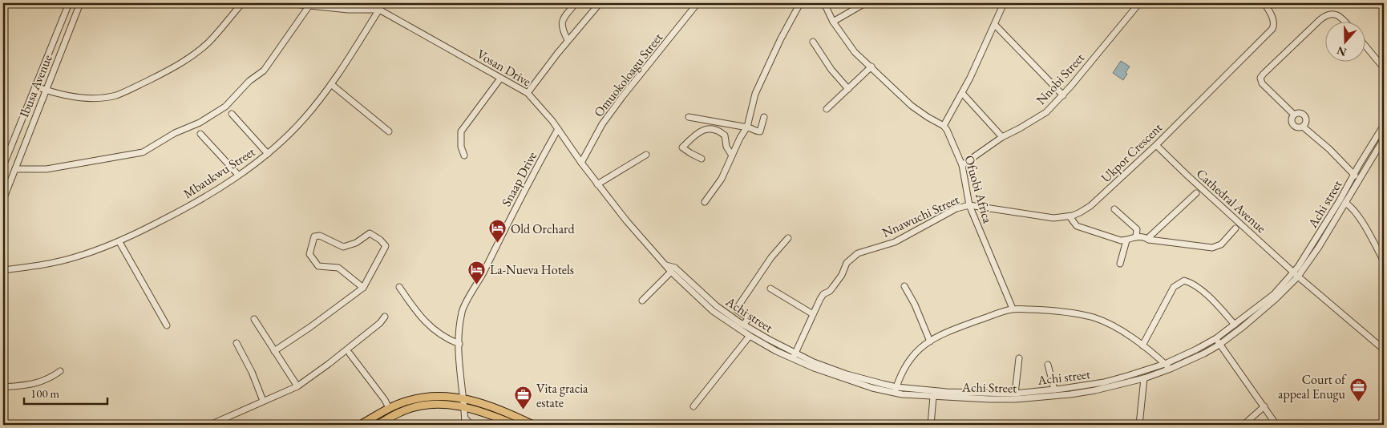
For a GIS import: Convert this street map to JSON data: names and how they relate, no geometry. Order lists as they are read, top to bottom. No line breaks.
{"streets":{"street":["Vosan Drive","Omuokoloagu Street","Nnobi Street","Ibusa Avenue","Ukpor Crescent","Mbaukwu Street","Snaap Drive","Ofuobi Africa","Cathedral Avenue","Achi street","Nnawuchi Street","Achi Street"]},"crossings":[["Vosan Drive","Omuokoloagu Street"],["Vosan Drive","Mbaukwu Street"],["Vosan Drive","Snaap Drive"],["Vosan Drive","Achi street"],["Vosan Drive","Achi Street"],["Nnobi Street","Ofuobi Africa"],["Ukpor Crescent","Ofuobi Africa"],["Ukpor Crescent","Cathedral Avenue"],["Ukpor Crescent","Nnawuchi Street"],["Ofuobi Africa","Nnawuchi Street"],["Cathedral Avenue","Achi street"],["Cathedral Avenue","Achi Street"],["Achi street","Nnawuchi Street"],["Achi street","Achi Street"],["Nnawuchi Street","Achi Street"]],"places":{"hotel":["Old Orchard","La-Nueva Hotels"],"office":["Court of appeal Enugu","Vita gracia estate"]},"scale_bar":"100 m","north":"bottom"}
